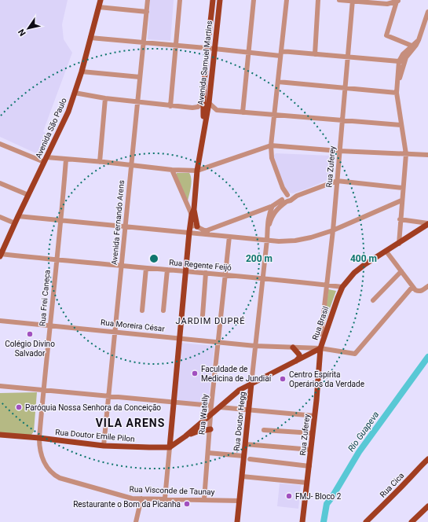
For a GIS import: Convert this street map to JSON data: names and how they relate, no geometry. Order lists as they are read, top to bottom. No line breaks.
{"streets":{"main road":["Avenida Samuel Martins","Avenida São Paulo","Rua Zuferey","Rua Brasil","Rua Doutor Hegg","Rua Doutor Emile Pilon","Rua Cica"],"street":["Avenida Fernando Arens","Rua Regente Feijó","Rua Frei Caneca","Rua Moreira César","Rua Watelly","Rua Visconde de Taunay"]},"crossings":[["Avenida Samuel Martins","Rua Regente Feijó"],["Avenida Samuel Martins","Rua Moreira César"],["Avenida Samuel Martins","Rua Doutor Emile Pilon"],["Avenida São Paulo","Rua Regente Feijó"],["Rua Zuferey","Rua Regente Feijó"],["Rua Zuferey","Rua Brasil"],["Rua Zuferey","Rua Moreira César"],["Avenida Fernando Arens","Rua Regente Feijó"],["Avenida Fernando Arens","Rua Moreira César"],["Avenida Fernando Arens","Rua Doutor Emile Pilon"],["Rua Regente Feijó","Rua Frei Caneca"],["Rua Regente Feijó","Rua Brasil"],["Rua Regente Feijó","Rua Watelly"],["Rua Regente Feijó","Rua Doutor Hegg"],["Rua Frei Caneca","Rua Moreira César"],["Rua Frei Caneca","Rua Doutor Emile Pilon"],["Rua Frei Caneca","Rua Visconde de Taunay"],["Rua Brasil","Rua Moreira César"],["Rua Brasil","Rua Watelly"],["Rua Brasil","Rua Doutor Hegg"],["Rua Moreira César","Rua Watelly"],["Rua Moreira César","Rua Doutor Hegg"],["Rua Watelly","Rua Visconde de Taunay"],["Rua Doutor Hegg","Rua Visconde de Taunay"],["Rua Doutor Emile Pilon","Rua Visconde de Taunay"]],"districts":["JARDIM DUPRÉ","VILA ARENS"],"water":["Rio Guapeva"],"places":["Colégio Divino Salvador","Faculdade de Medicina de Jundiaí","Centro Espírita Operários da Verdade","Paróquia Nossa Senhora da Conceição","FMJ- Bloco 2","Restaurante o Bom da Picanha"],"north":"bottom left","rings":["200 m","400 m"]}
